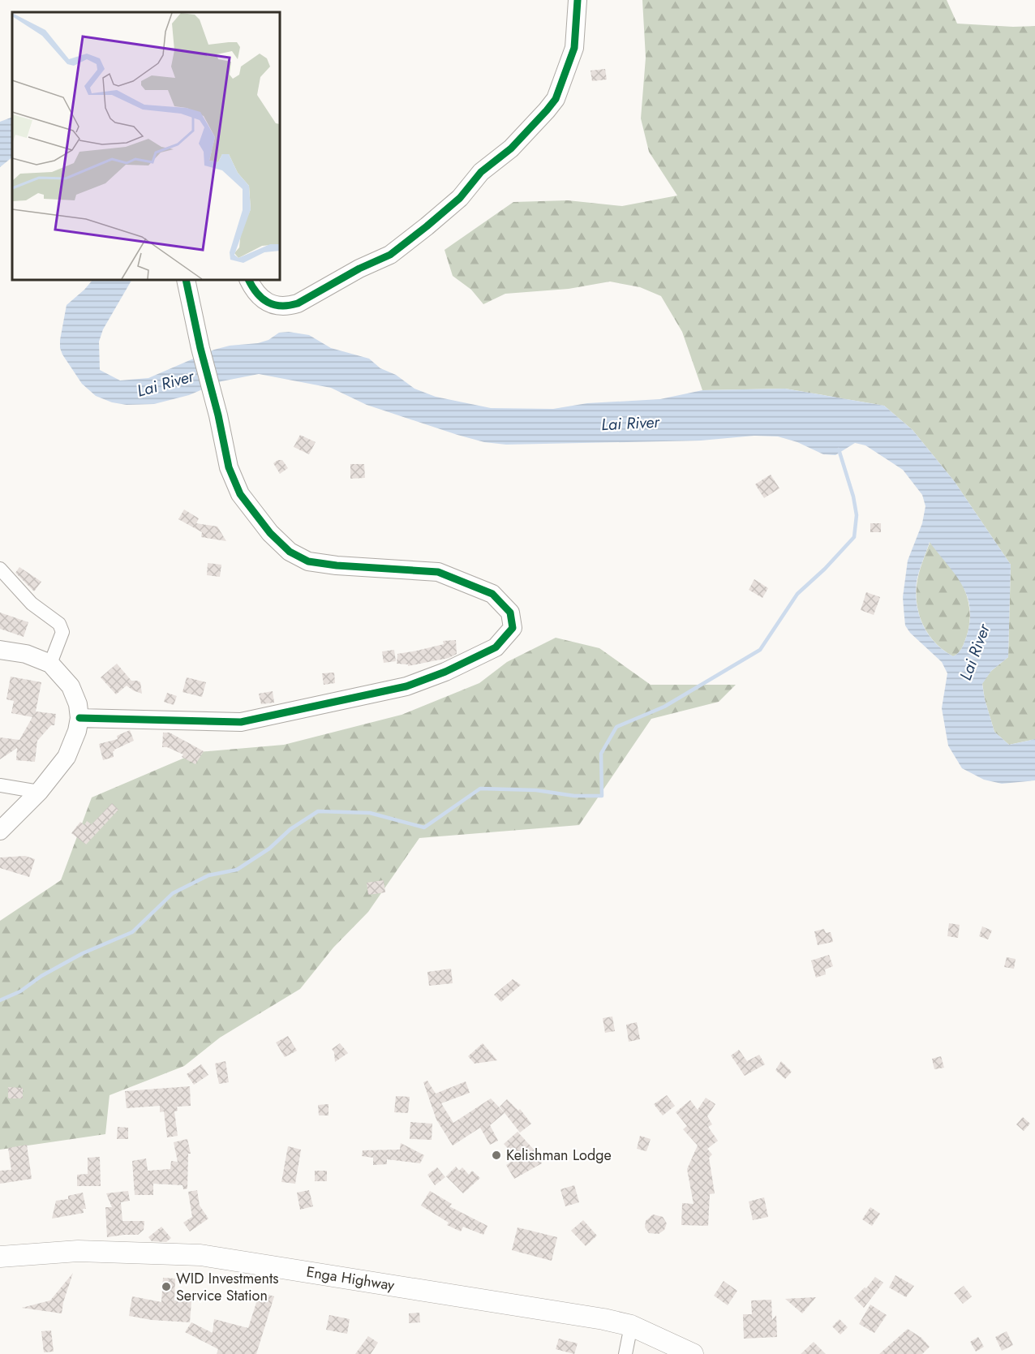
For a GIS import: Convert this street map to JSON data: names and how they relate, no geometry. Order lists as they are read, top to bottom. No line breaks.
{"streets":{"main road":["Enga Highway"]},"water":["Lai River"],"places":["Kelishman Lodge","WID Investments Service Station"]}
